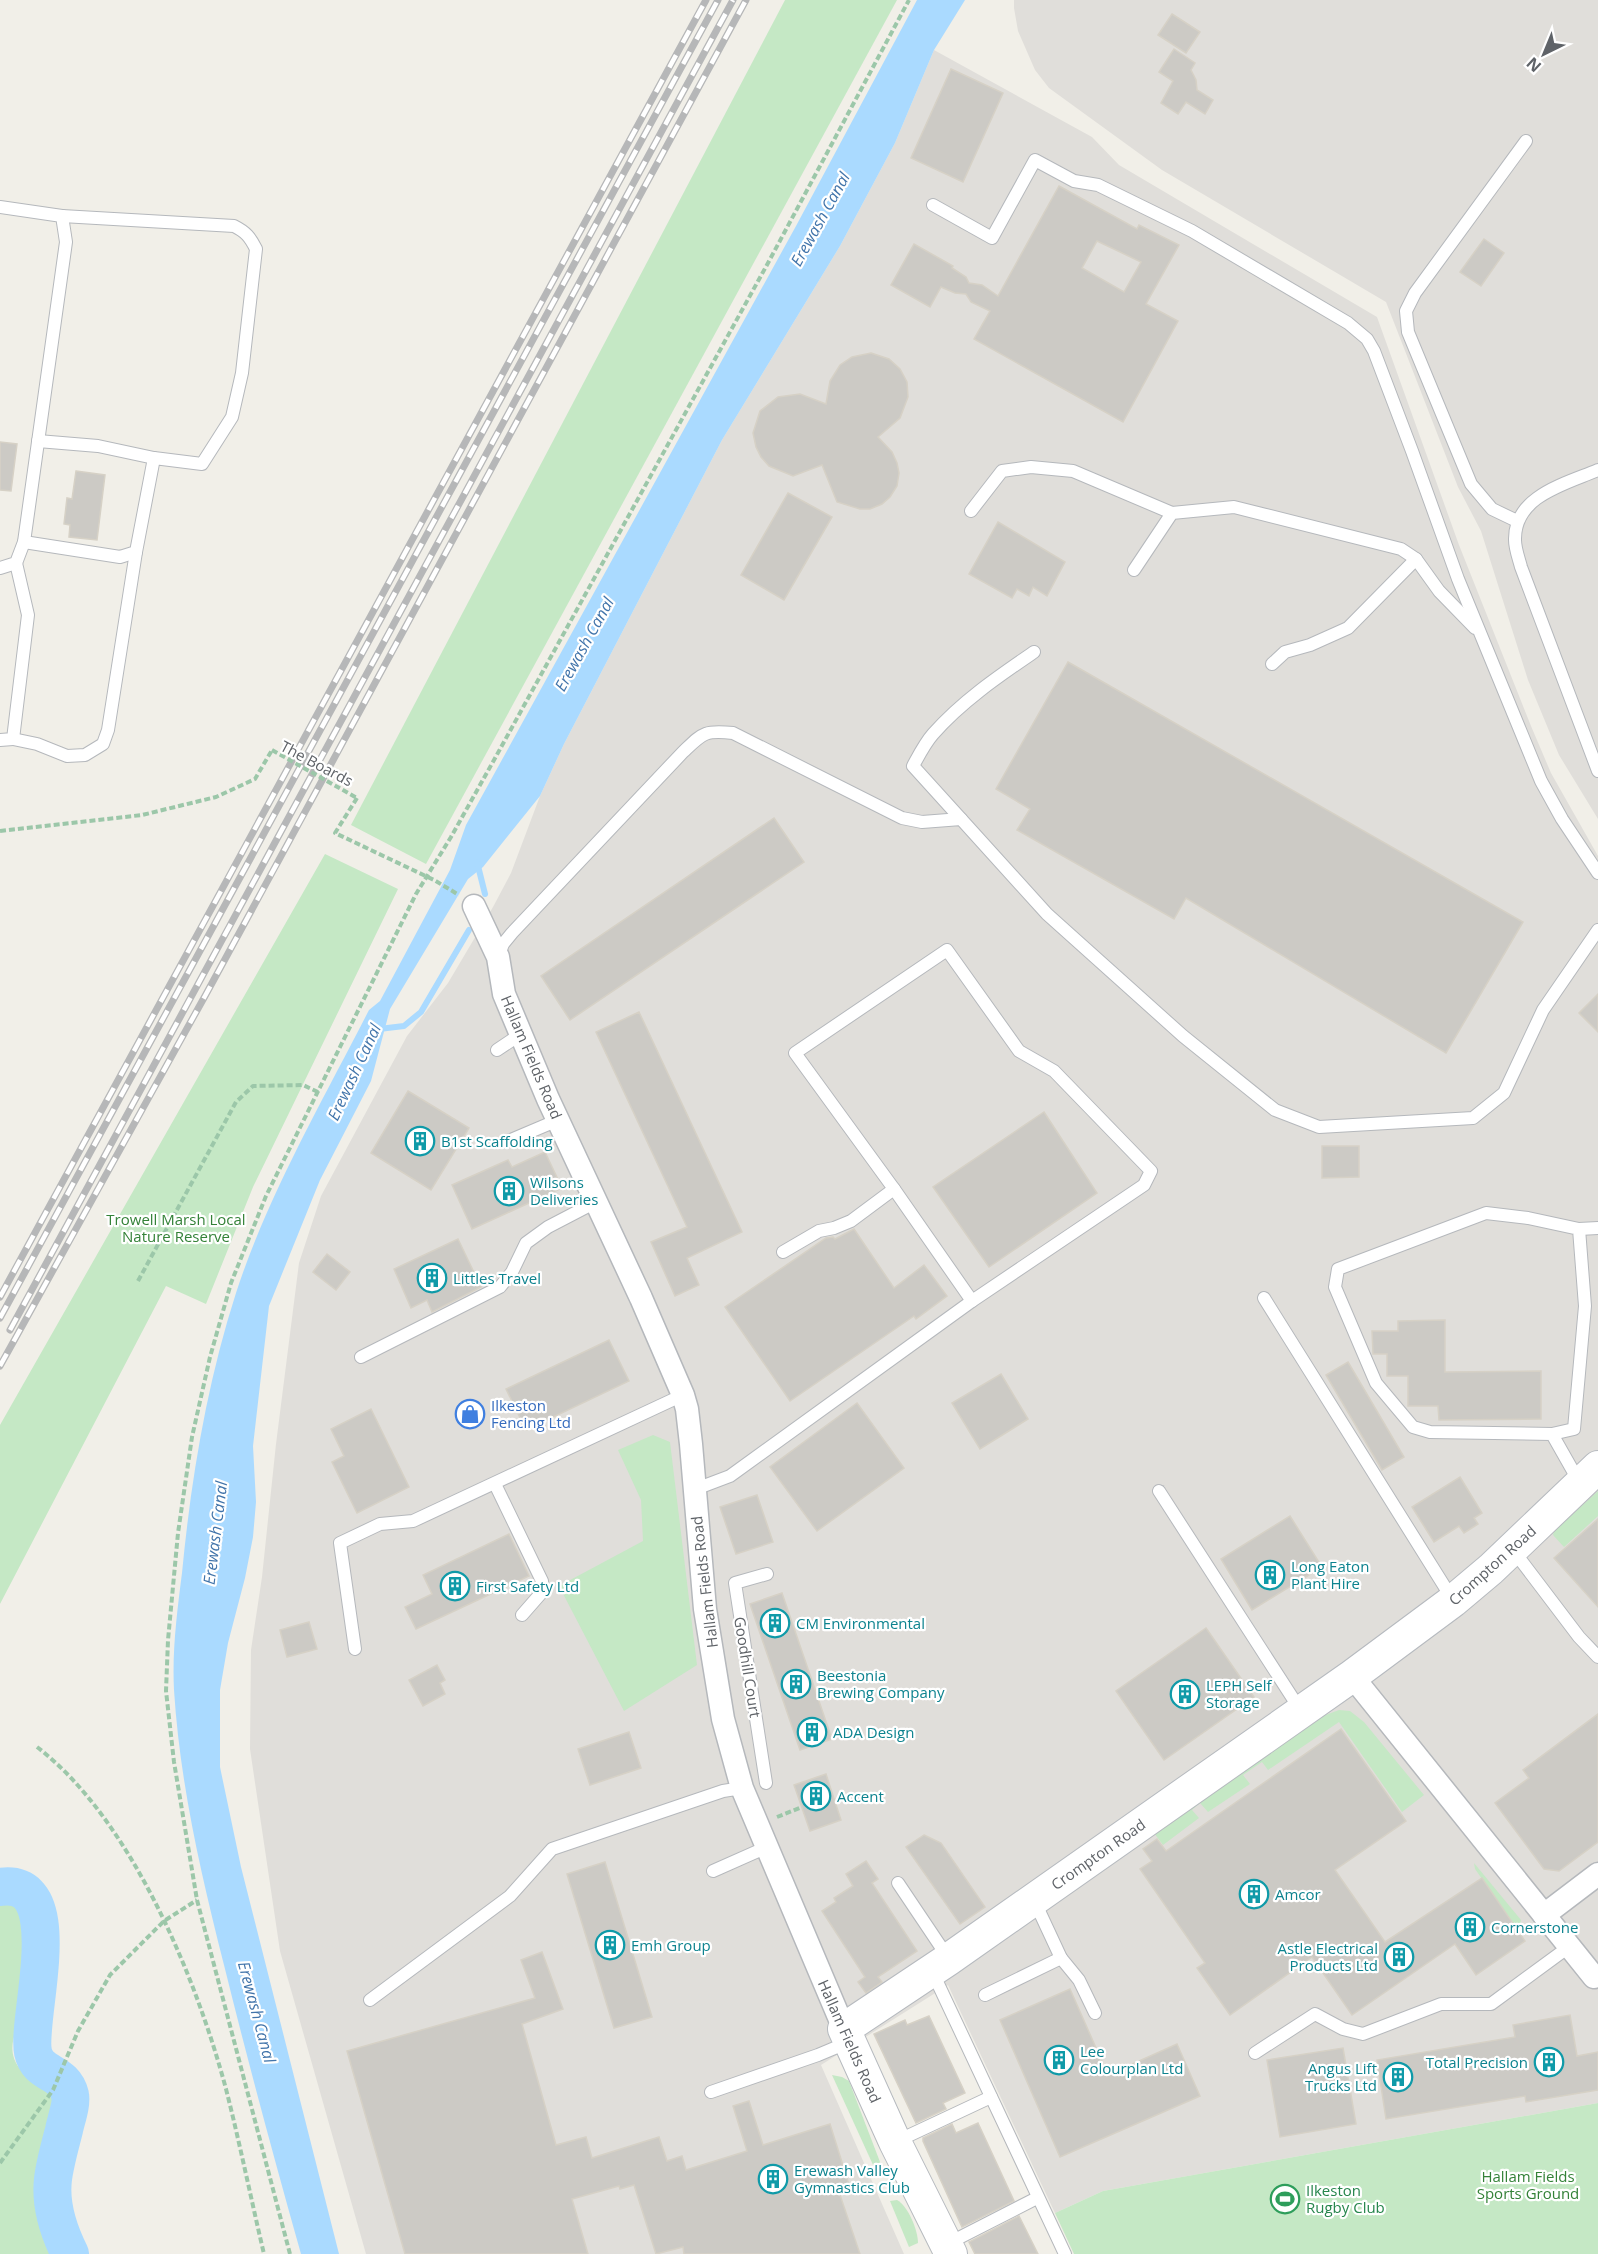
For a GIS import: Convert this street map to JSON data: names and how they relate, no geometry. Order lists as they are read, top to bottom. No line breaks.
{"streets":{"street":["Hallam Fields Road","Crompton Road"],"lane":["Goodhill Court"],"path":["The Boards"]},"crossings":[["Hallam Fields Road","Crompton Road"]],"water":["Erewash Canal"],"parks":["Trowell Marsh Local Nature Reserve","Hallam Fields Sports Ground"],"places":{"building":["B1st Scaffolding","Wilsons Deliveries","Littles Travel","Long Eaton Plant Hire","First Safety Ltd","CM Environmental","Beestonia Brewing Company","LEPH Self Storage","ADA Design","Accent","Amcor","Cornerstone","Emh Group","Astle Electrical Products Ltd","Lee Colourplan Ltd","Total Precision","Angus Lift Trucks Ltd","Erewash Valley Gymnastics Club"],"shop":["Ilkeston Fencing Ltd"],"sports":["Ilkeston Rugby Club"]},"north":"bottom left"}
